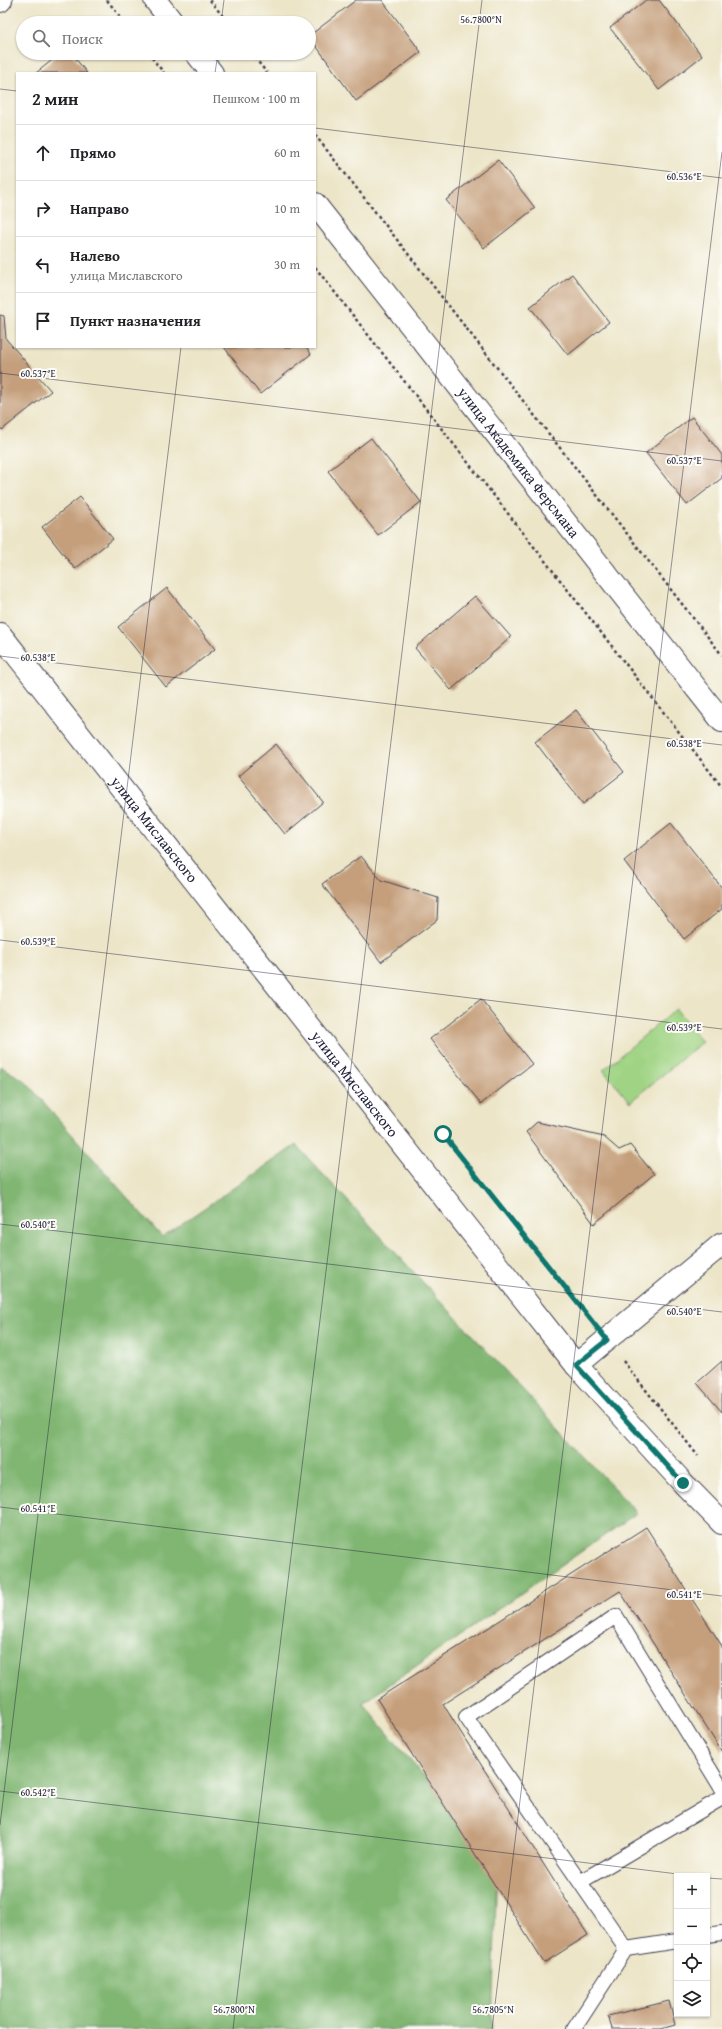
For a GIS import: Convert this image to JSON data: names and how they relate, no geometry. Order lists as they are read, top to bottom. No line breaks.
{"streets":{"street":["улица Академика Ферсмана","улица Миславского"]},"page":{"search":"Поиск","heading":["2 мин","Пешком · 100 m"],"list":[["Прямо","60 m"],["Направо","10 m"],["Налево","улица Миславского","30 m"],"Пункт назначения"],"map_buttons":["+","−"]},"coordinates":["56.7800°N","60.536°E","60.537°E","60.538°E","60.539°E","60.540°E","60.541°E","60.542°E","56.7805°N"]}
